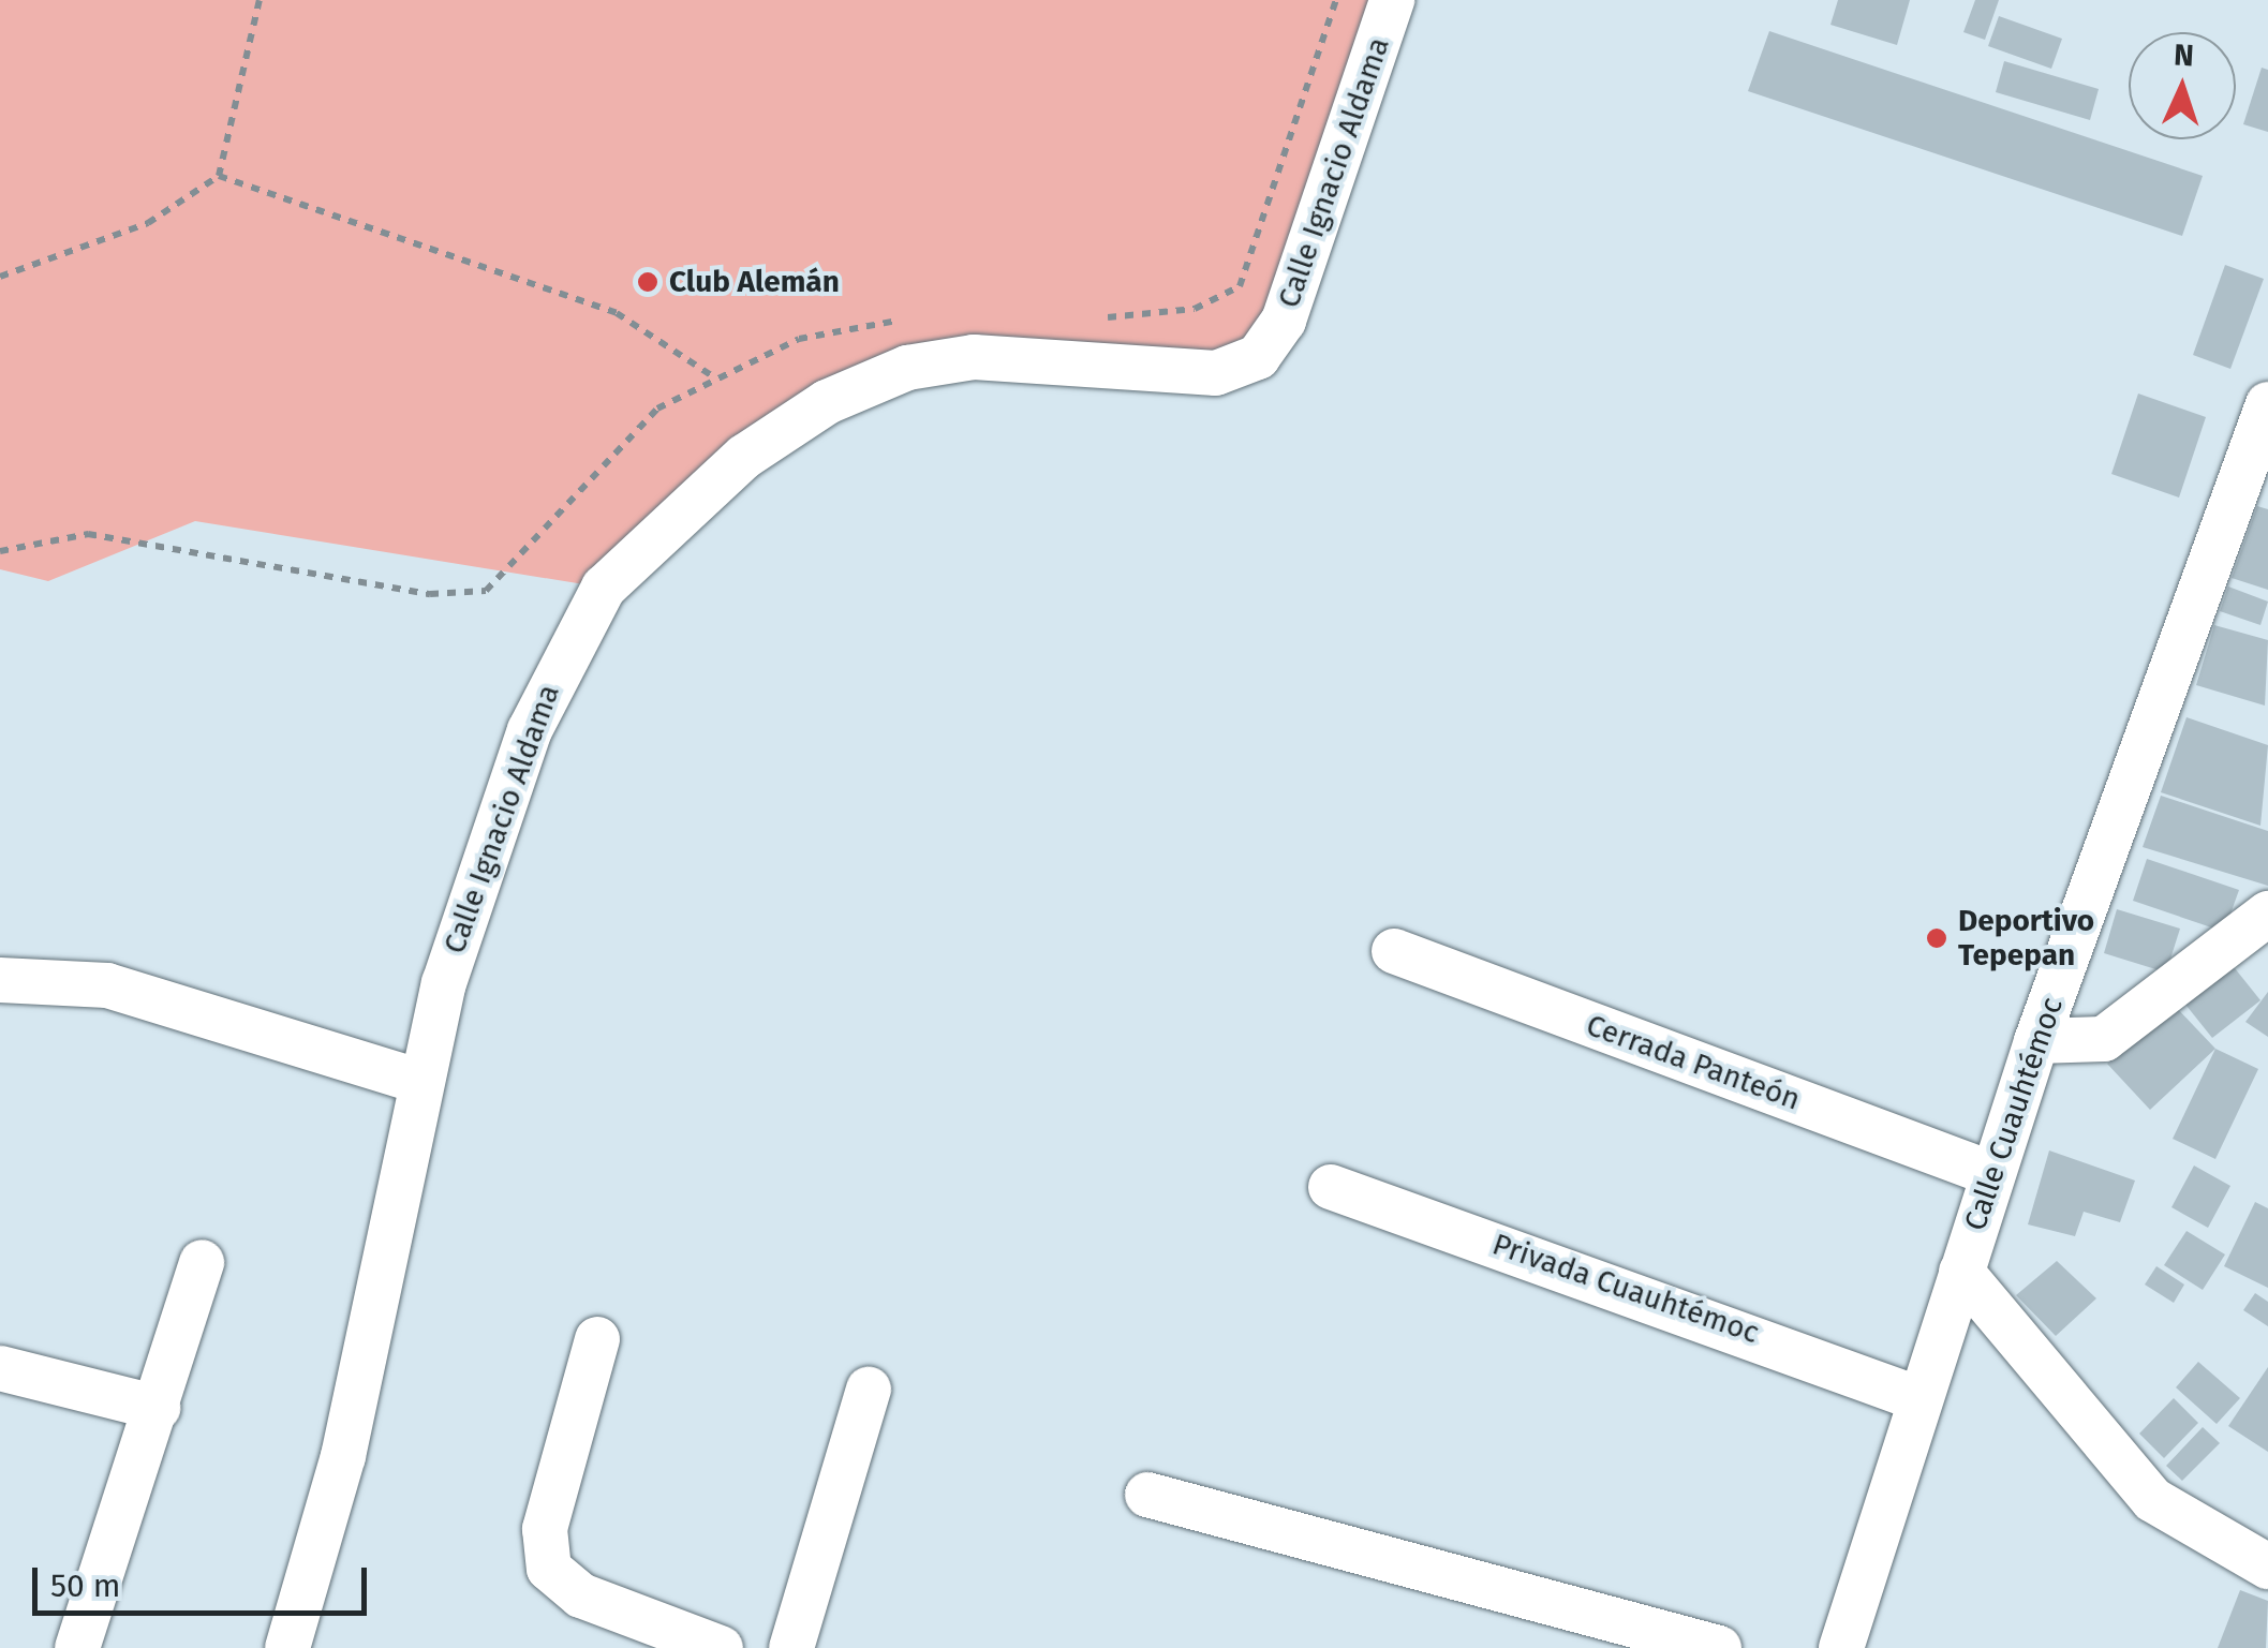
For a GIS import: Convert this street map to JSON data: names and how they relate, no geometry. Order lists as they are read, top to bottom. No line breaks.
{"streets":{"street":["Calle Ignacio Aldama","Cerrada Panteón","Calle Cuauhtémoc","Privada Cuauhtémoc"]},"crossings":[["Cerrada Panteón","Calle Cuauhtémoc"],["Calle Cuauhtémoc","Privada Cuauhtémoc"]],"places":["Club Alemán","Deportivo Tepepan"],"scale_bar":"50 m","north":"top"}
